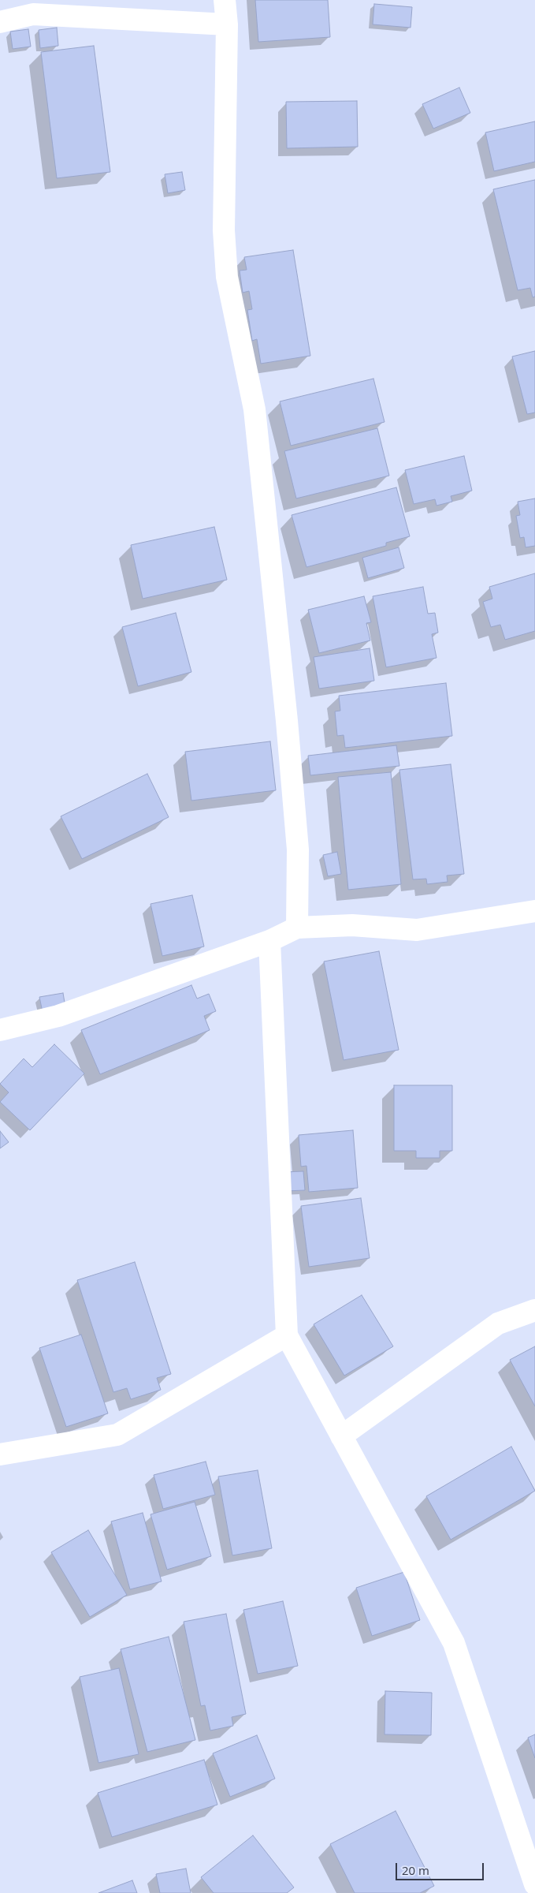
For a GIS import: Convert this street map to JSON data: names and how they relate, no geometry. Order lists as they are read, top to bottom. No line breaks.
{"scale_bar":"20 m"}
